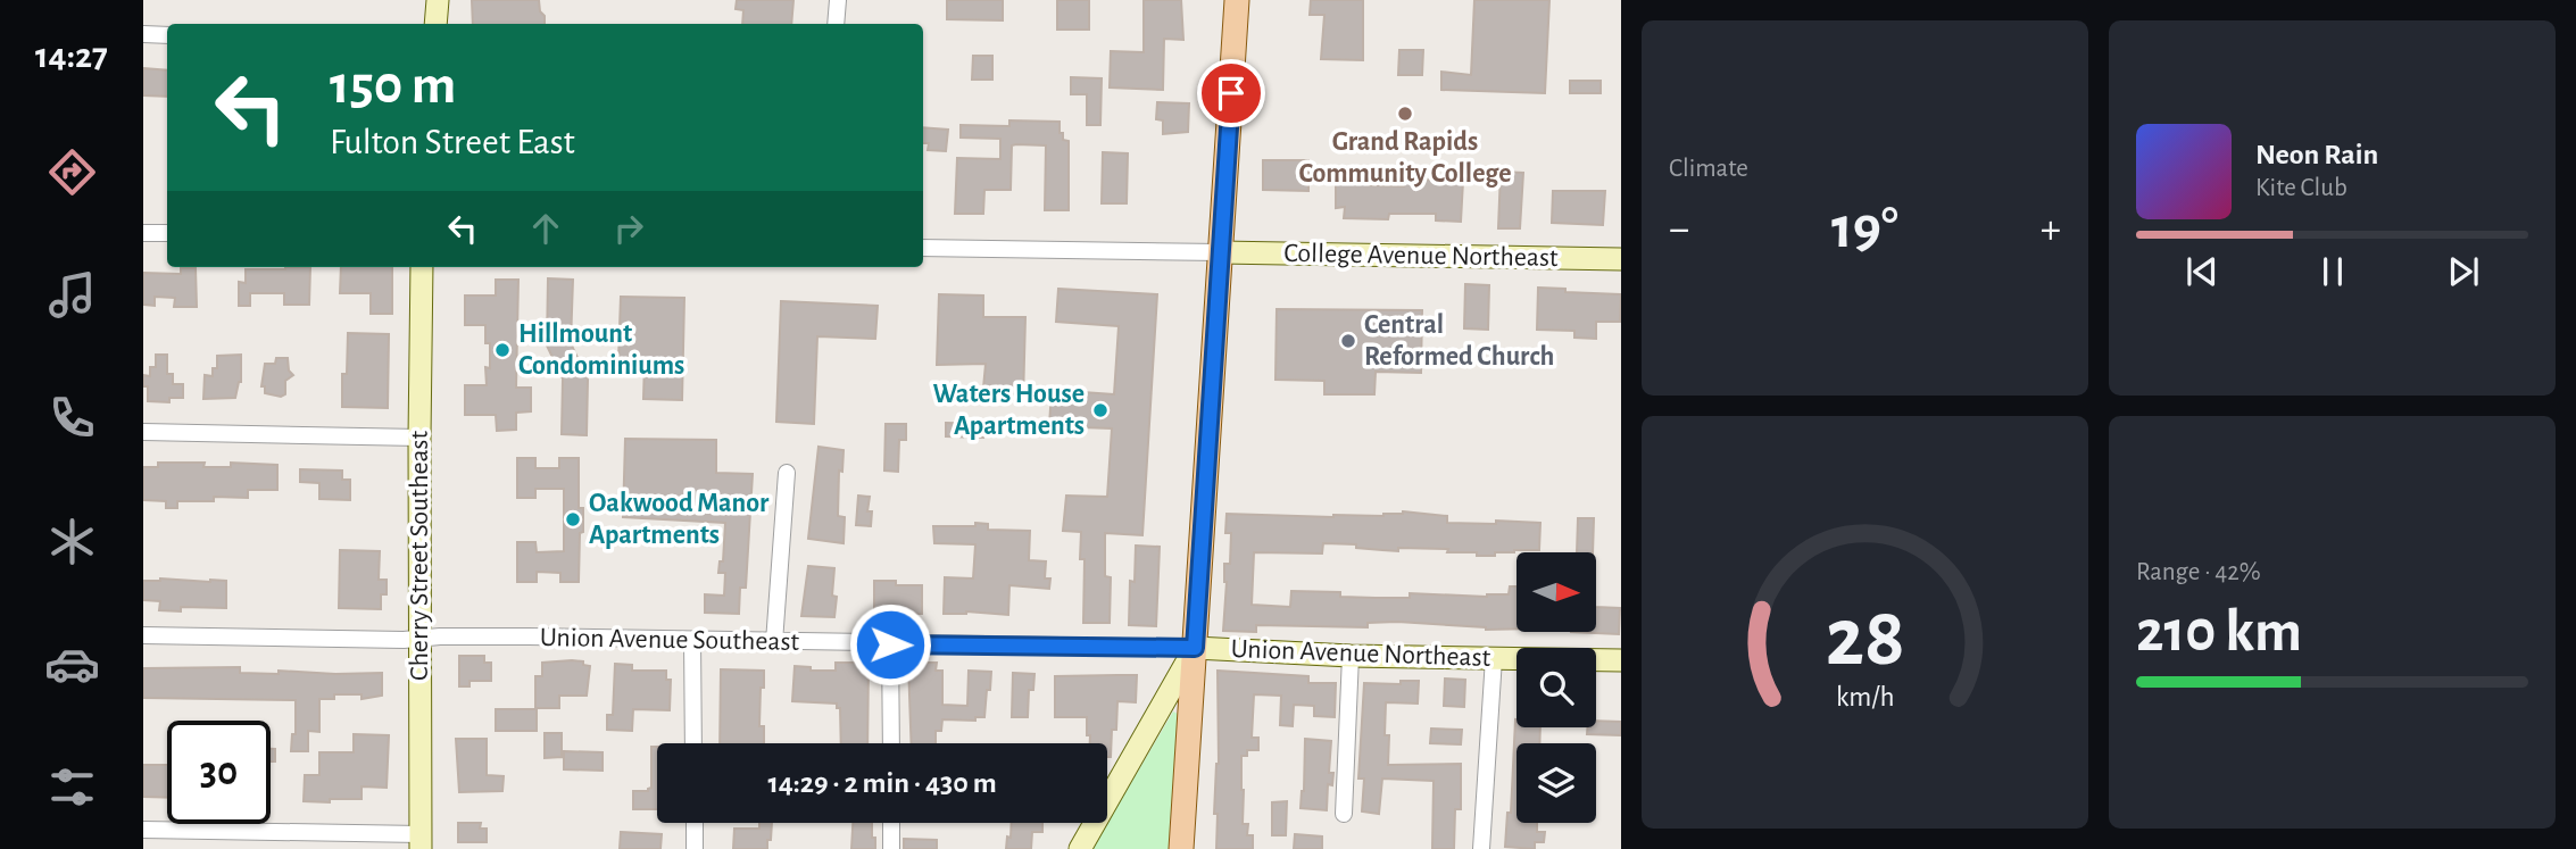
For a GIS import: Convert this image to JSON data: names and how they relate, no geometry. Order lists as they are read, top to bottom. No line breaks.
{"streets":{"street":["College Avenue Northeast","Cherry Street Southeast","Union Avenue Southeast","Union Avenue Northeast"]},"crossings":[["Cherry Street Southeast","Union Avenue Southeast"],["Union Avenue Southeast","Union Avenue Northeast"]],"places":["Grand Rapids Community College","Central Reformed Church","Hillmount Condominiums","Waters House Apartments","Oakwood Manor Apartments"],"north":"right","page":{"tabs":"14:27","tile":["Climate",["Range · 42%","210 km"]],"turn":["150 m","Fulton Street East"],"song":["Neon Rain","Kite Club"],"heat":["−","19°","+"],"limit":"30","trip":"14:29 · 2 min · 430 m","gauge":["28","km/h"]}}
